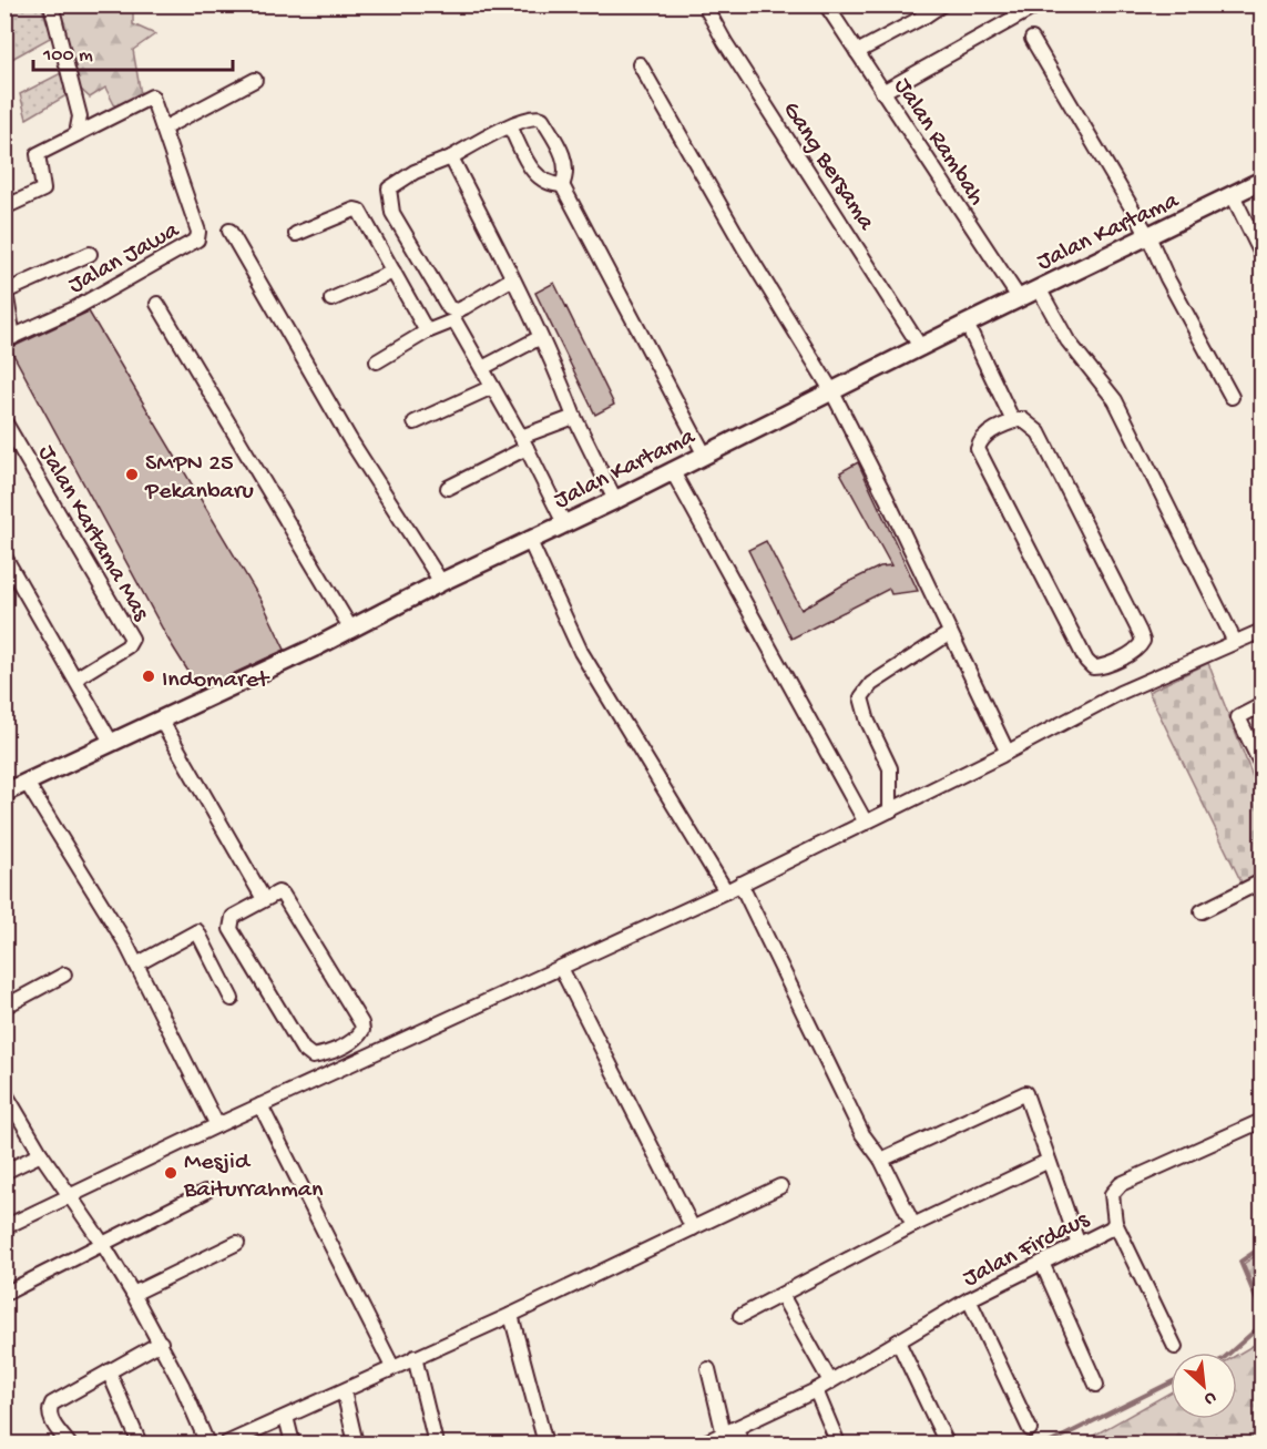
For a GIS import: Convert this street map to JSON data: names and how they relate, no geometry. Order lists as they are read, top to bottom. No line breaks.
{"streets":{"main road":["Jalan Kartama"],"street":["Jalan Rambah","Gang Bersama","Jalan Jawa","Jalan Kartama Mas","Jalan Firdaus"]},"crossings":[["Jalan Rambah","Jalan Kartama"],["Gang Bersama","Jalan Kartama"]],"places":["SMPN 25 Pekanbaru","Indomaret","Mesjid Baiturrahman"],"scale_bar":"100 m","north":"bottom right"}
